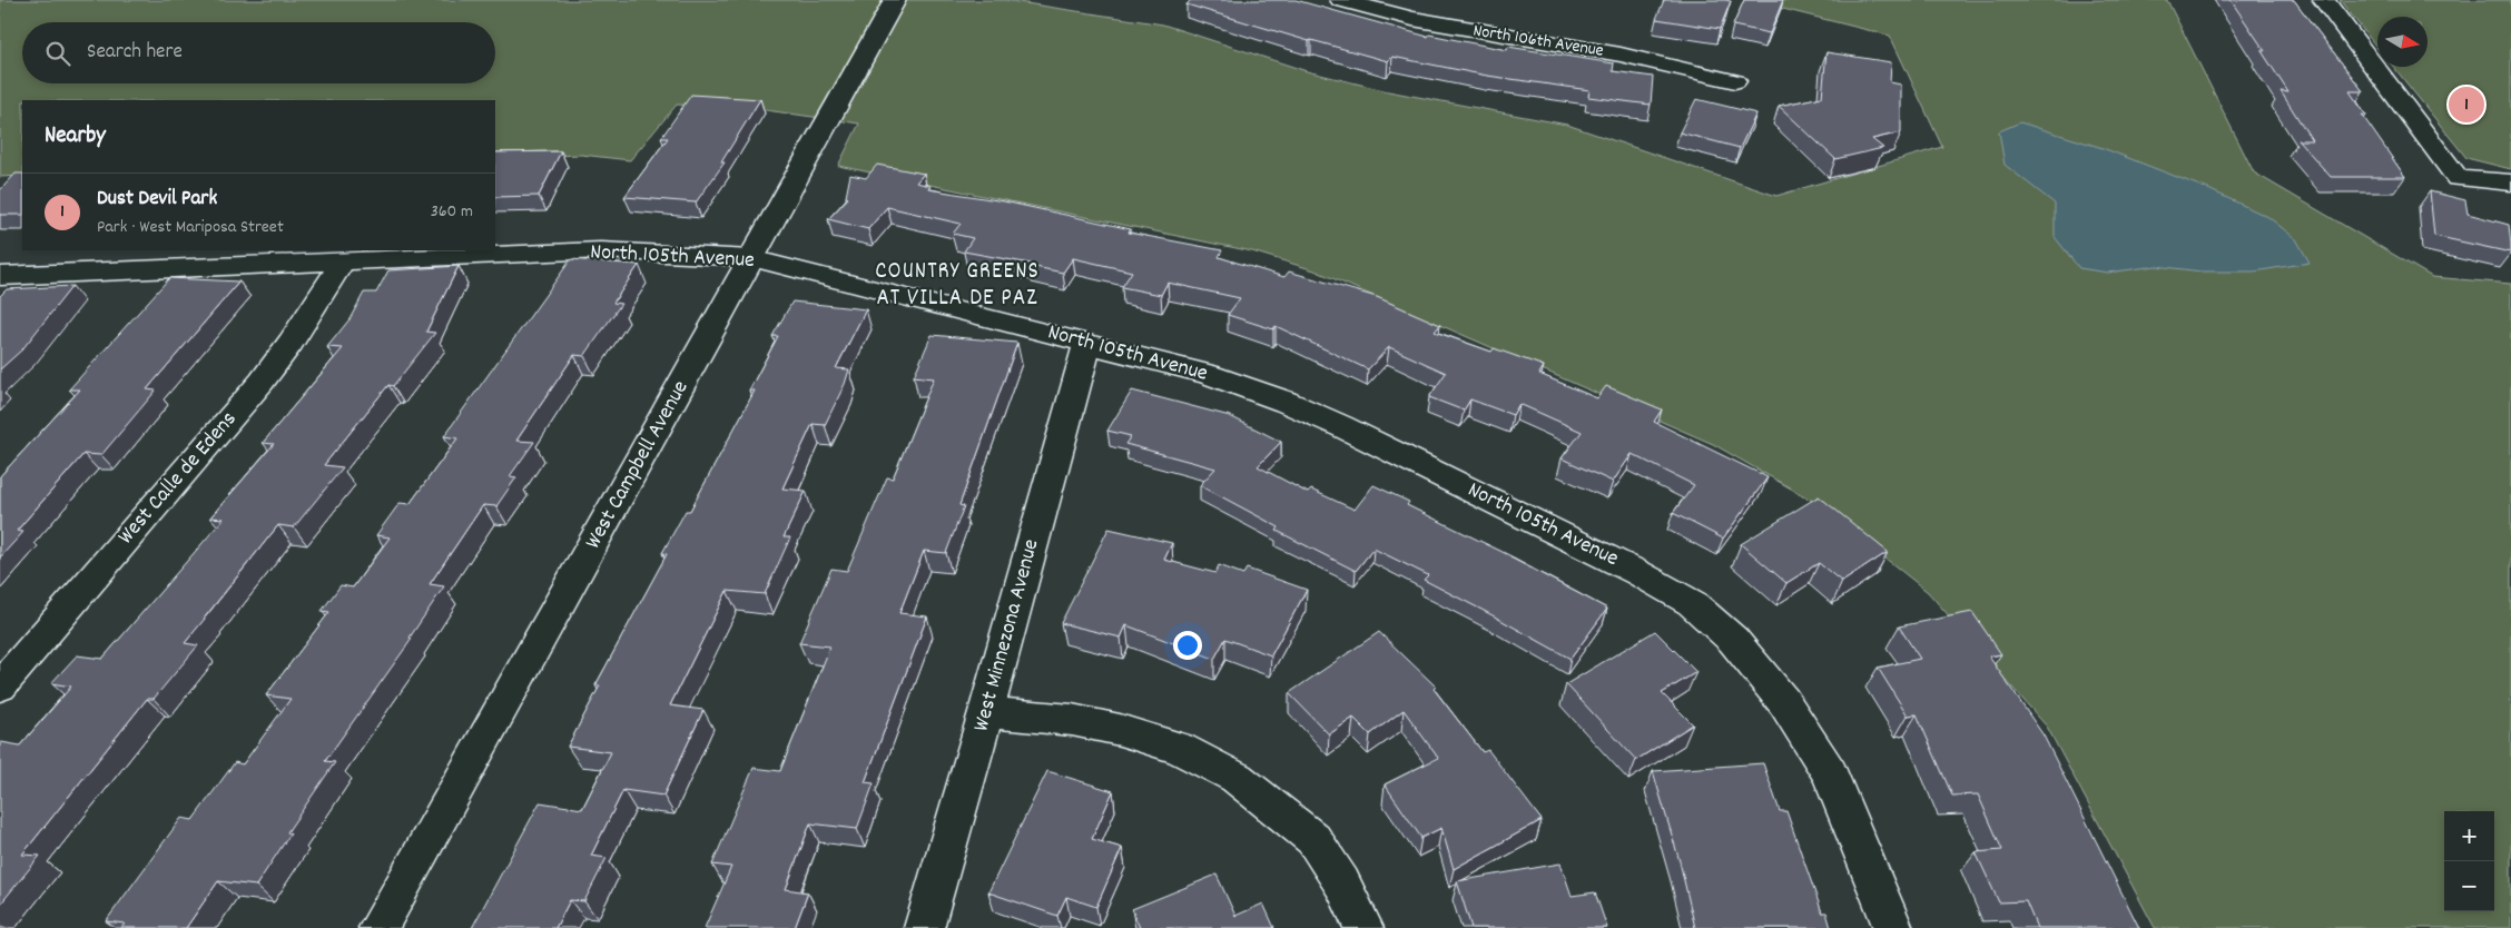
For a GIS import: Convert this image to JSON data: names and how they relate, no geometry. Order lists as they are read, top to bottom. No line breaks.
{"streets":{"street":["North 106th Avenue","North 105th Avenue","West Campbell Avenue","West Calle de Edens","West Minnezona Avenue"]},"crossings":[["North 105th Avenue","West Campbell Avenue"],["North 105th Avenue","West Calle de Edens"],["North 105th Avenue","West Minnezona Avenue"]],"districts":["COUNTRY GREENS AT VILLA DE PAZ"],"north":"right","page":{"search":"Search here","pins":"1","heading":"Nearby","list":[{"mark":"1","name":"Dust Devil Park","note":"Park · West Mariposa Street","value":"360 m"}],"map_buttons":["+","−"]}}
